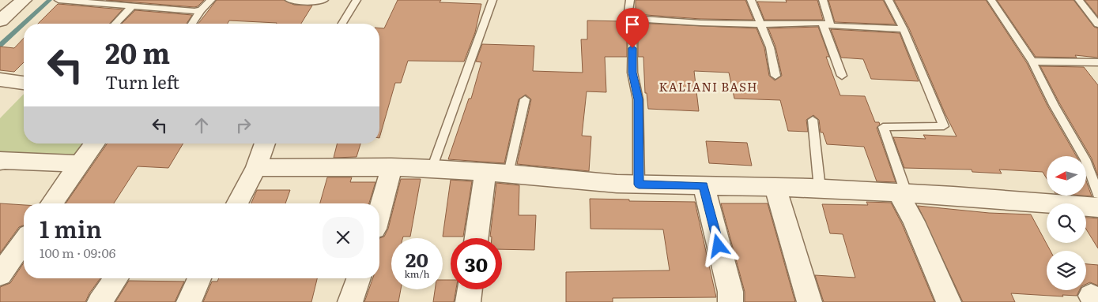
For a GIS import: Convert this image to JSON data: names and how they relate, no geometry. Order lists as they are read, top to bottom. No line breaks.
{"districts":["KALIANI BASH"],"north":"left","page":{"turn":["20 m","Turn left"],"heading":["1 min","100 m · 09:06"],"speed":"20 km/h","limit":"30"}}
